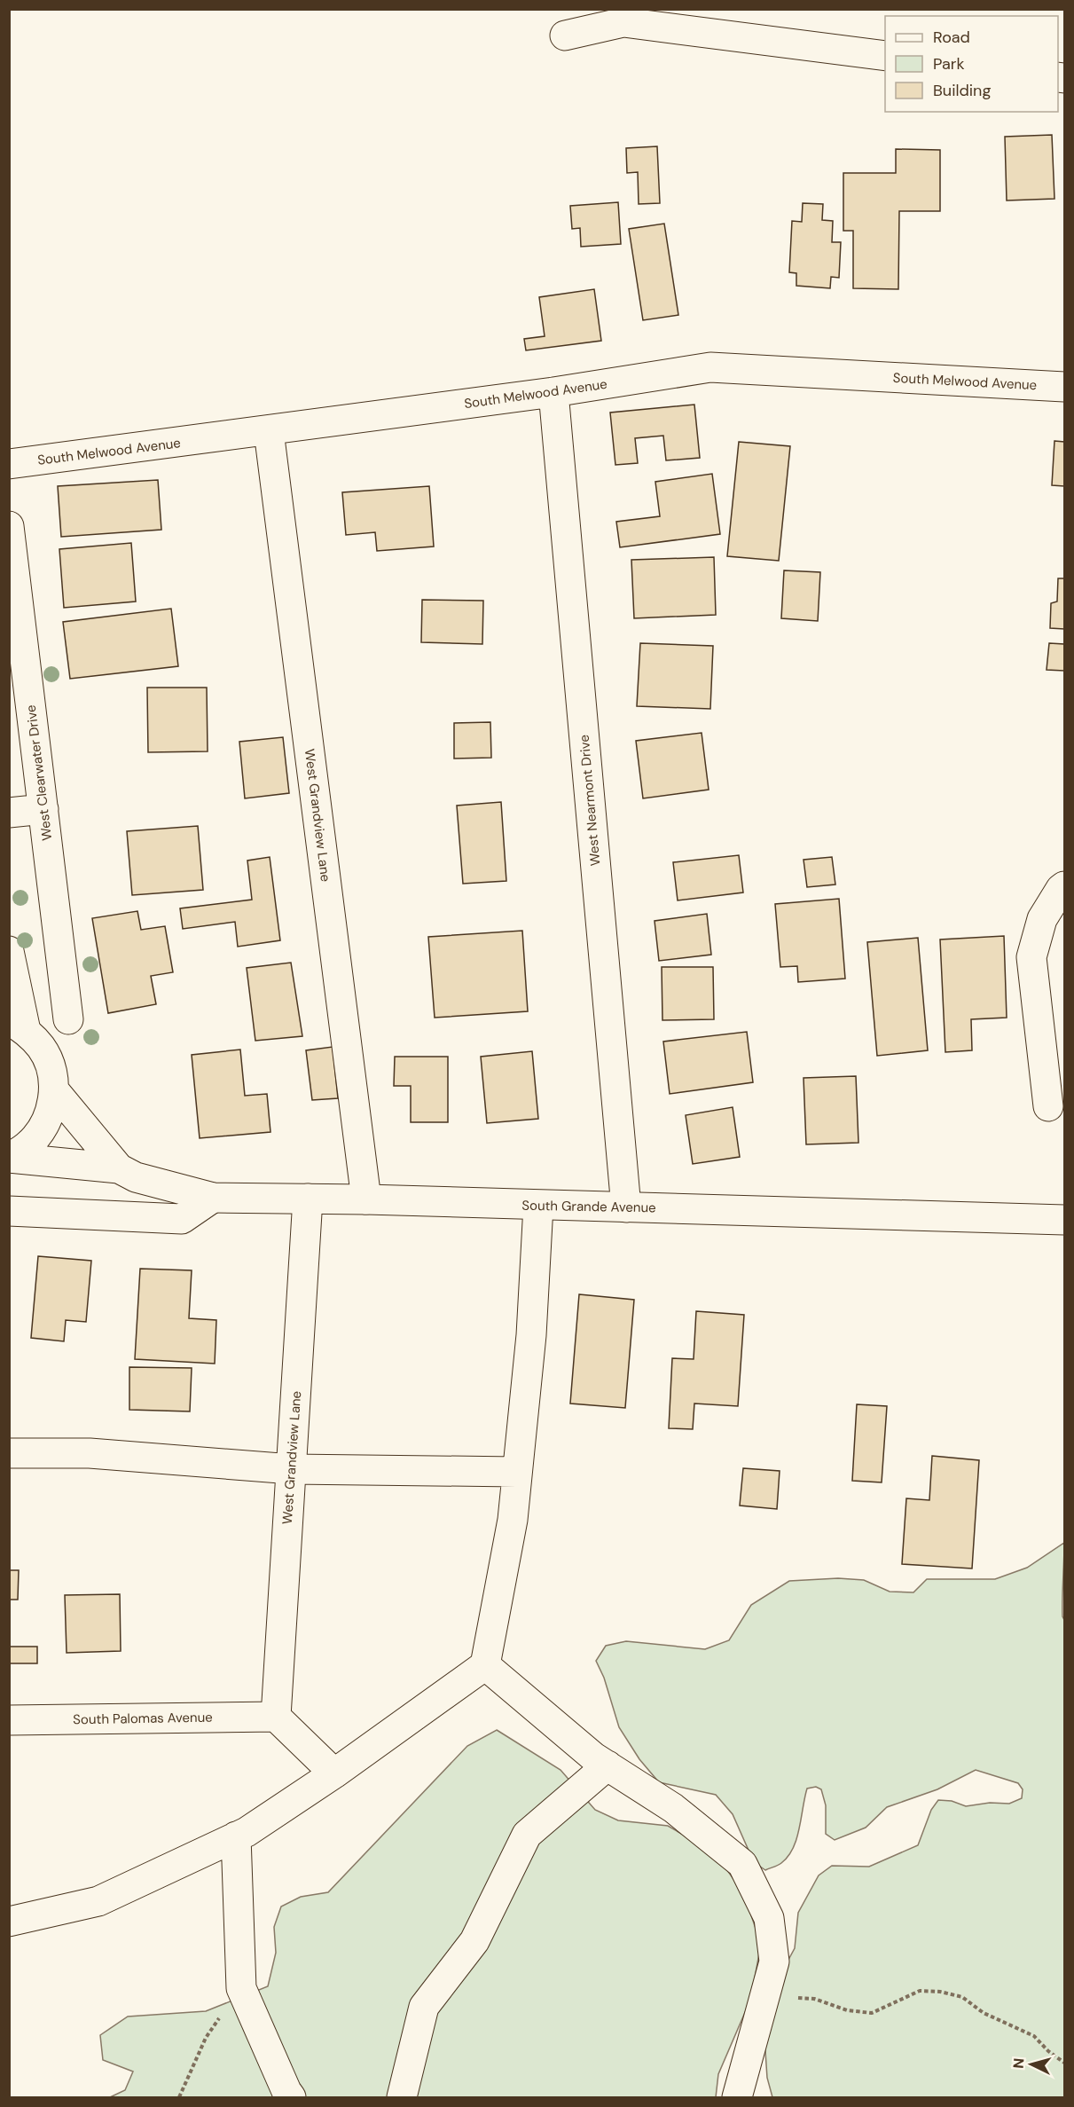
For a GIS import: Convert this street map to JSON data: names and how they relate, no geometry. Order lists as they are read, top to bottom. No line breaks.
{"streets":{"street":["South Melwood Avenue","West Clearwater Drive","West Nearmont Drive","West Grandview Lane","South Grande Avenue","South Palomas Avenue"]},"crossings":[["South Melwood Avenue","West Nearmont Drive"],["South Melwood Avenue","West Grandview Lane"],["West Nearmont Drive","South Grande Avenue"],["West Grandview Lane","South Grande Avenue"],["West Grandview Lane","South Palomas Avenue"]],"legend":["Road","Park","Building"],"north":"left"}
